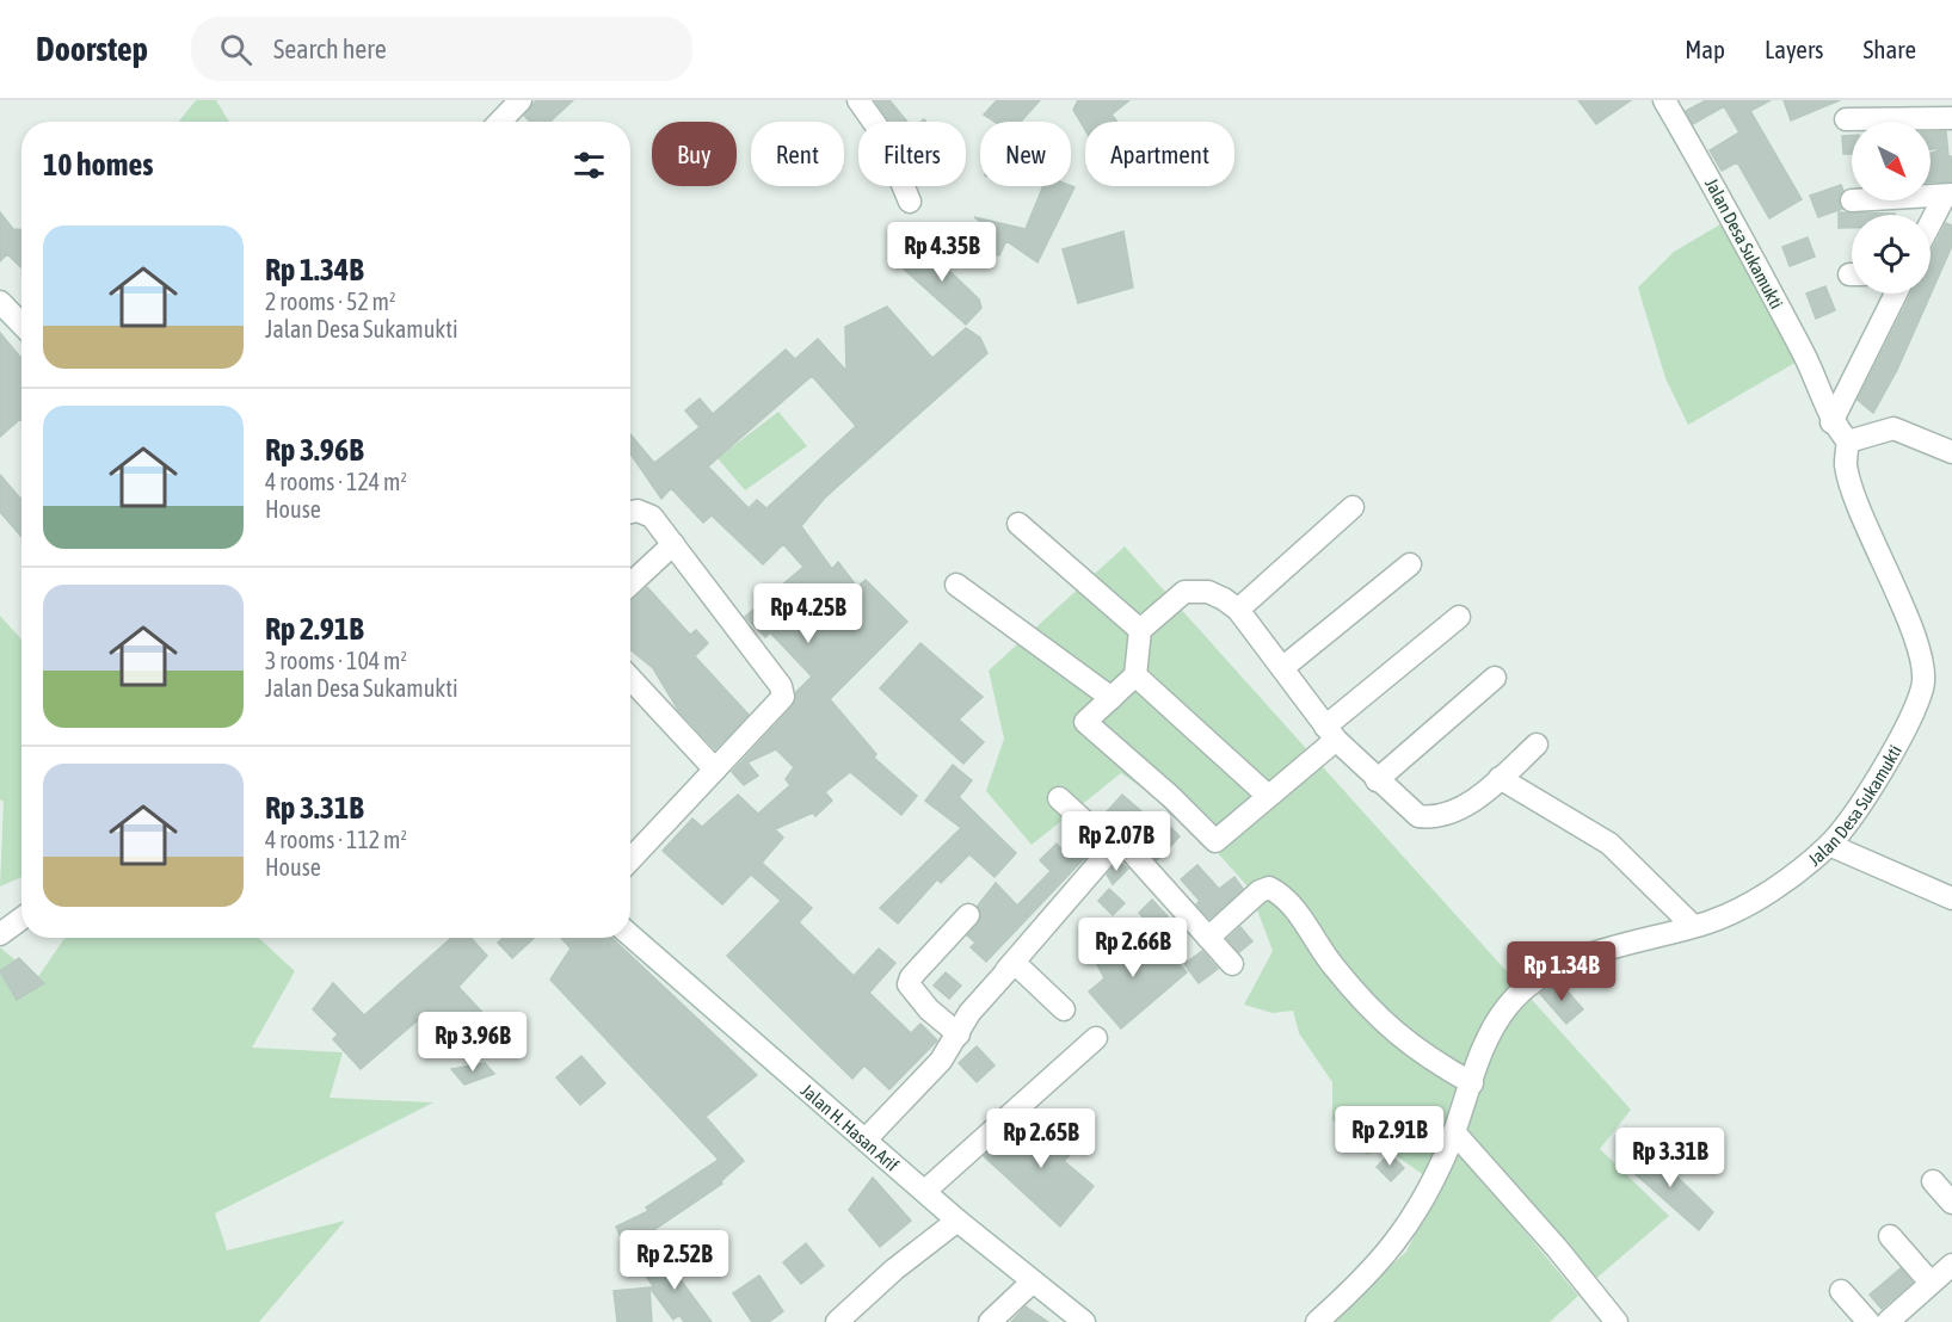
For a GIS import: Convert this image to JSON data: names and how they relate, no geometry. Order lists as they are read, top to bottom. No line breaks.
{"streets":{"street":["Jalan Desa Sukamukti","Jalan H. Hasan Arif"]},"north":"bottom right","page":{"header":"Doorstep","search":"Search here","nav":["Map","Layers","Share"],"chip":["Buy","Rent","Filters","New","Apartment"],"heading":"10 homes","list":[{"name":"Rp 1.34B","note":"2 rooms · 52 m² · Jalan Desa Sukamukti"},{"name":"Rp 3.96B","note":"4 rooms · 124 m² · House"},{"name":"Rp 2.91B","note":"3 rooms · 104 m² · Jalan Desa Sukamukti"},{"name":"Rp 3.31B","note":"4 rooms · 112 m² · House"}],"price":["Rp 4.35B","Rp 4.25B","Rp 2.07B","Rp 2.66B","Rp 1.34B","Rp 3.96B","Rp 2.91B","Rp 2.65B","Rp 3.31B","Rp 2.52B"]}}
